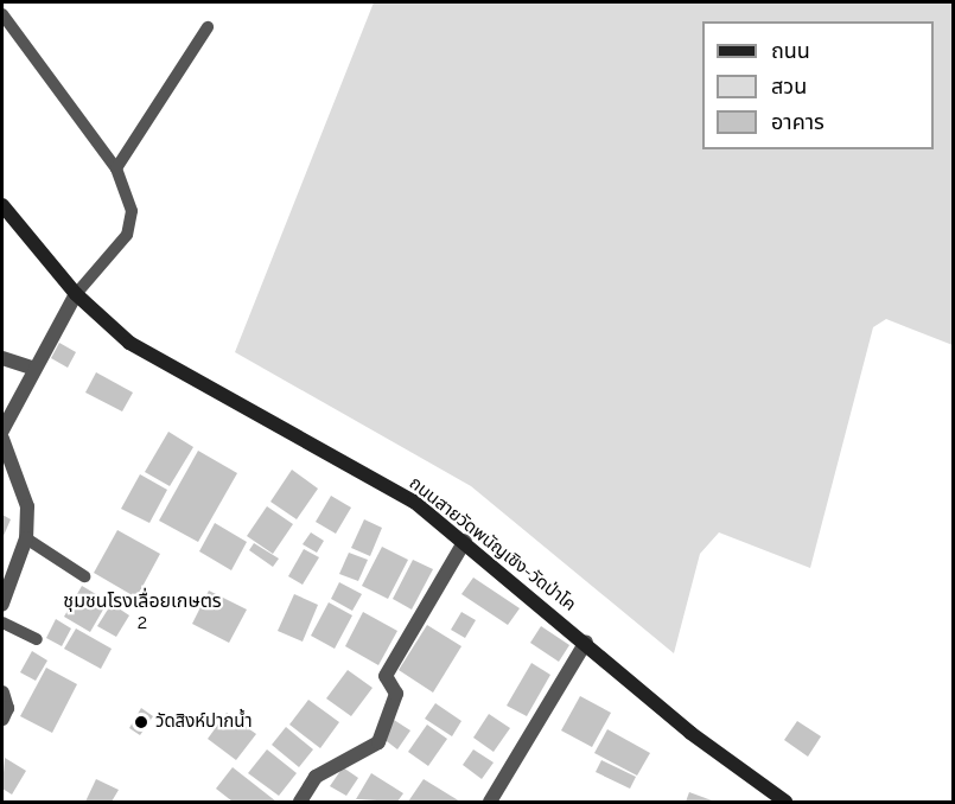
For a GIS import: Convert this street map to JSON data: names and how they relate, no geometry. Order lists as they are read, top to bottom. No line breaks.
{"streets":{"main road":["ถนนสายวัดพนัญเชิง-วัดป่าโค"]},"districts":["ชุมชนโรงเลื่อยเกษตร 2"],"places":["วัดสิงห์ปากน้ำ"],"legend":["ถนน","สวน","อาคาร"]}
